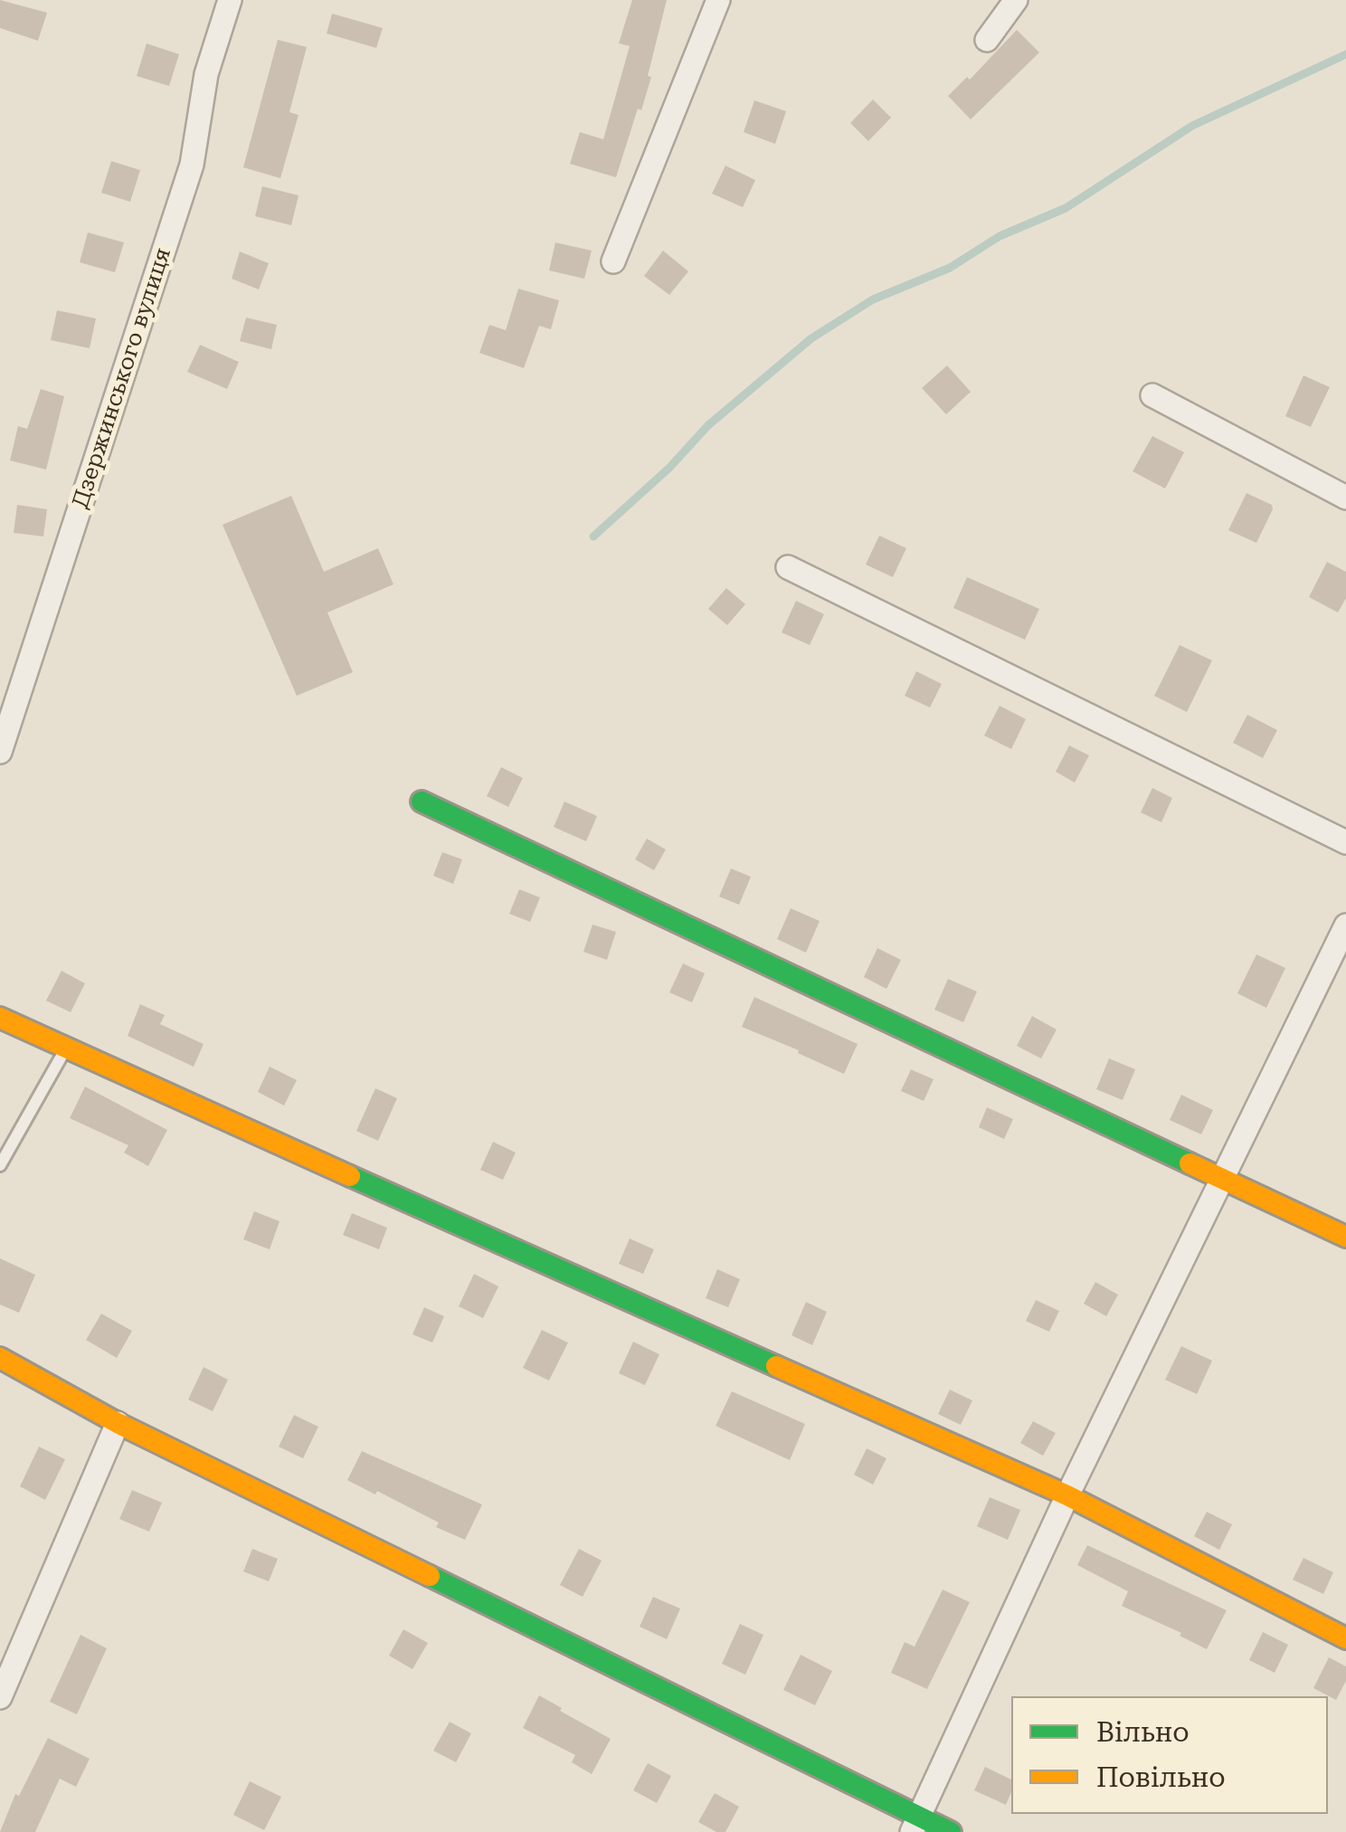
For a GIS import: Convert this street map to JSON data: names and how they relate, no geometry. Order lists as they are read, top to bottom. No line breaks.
{"streets":{"street":["Дзержинського вулиця"]},"legend":["Вільно","Повільно"]}
